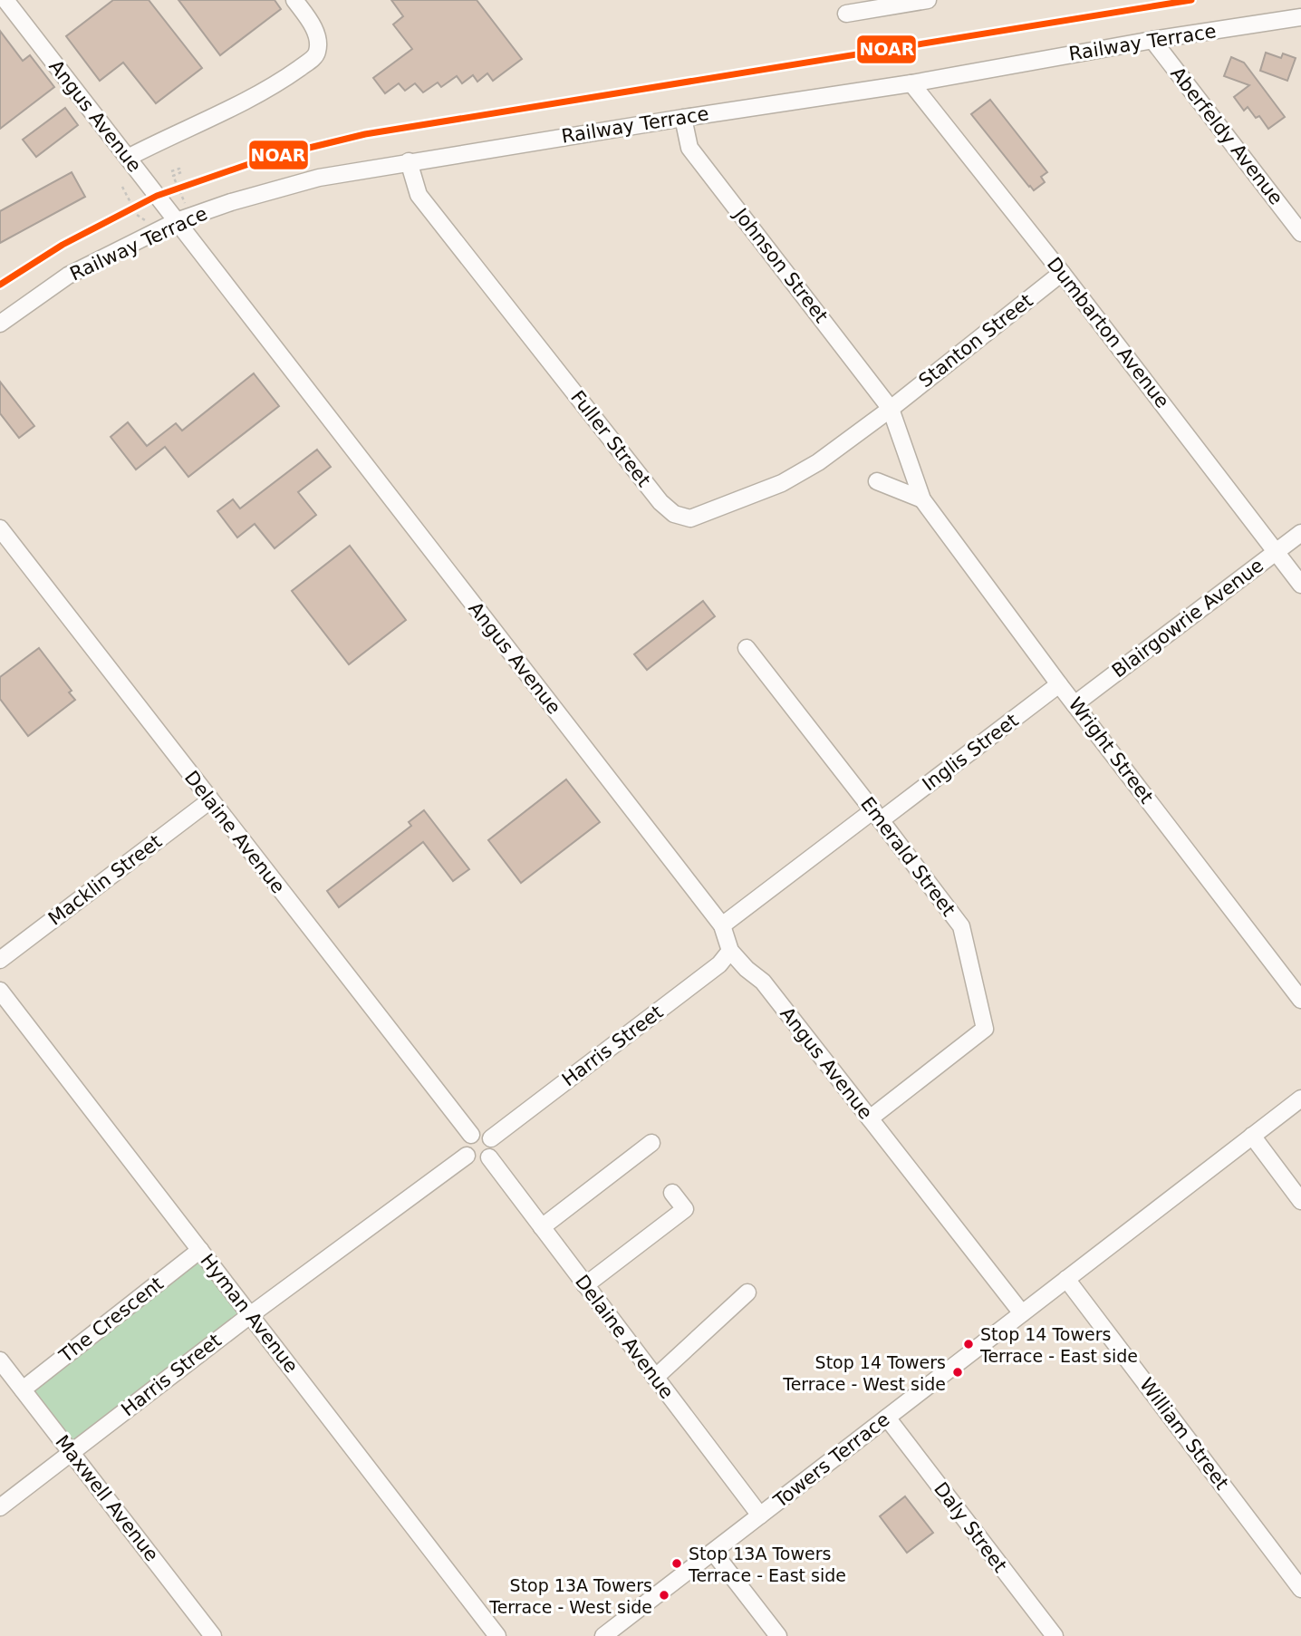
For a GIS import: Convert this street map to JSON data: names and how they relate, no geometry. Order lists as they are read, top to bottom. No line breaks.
{"streets":{"street":["Railway Terrace","Angus Avenue","Aberfeldy Avenue","Johnson Street","Dumbarton Avenue","Stanton Street","Fuller Street","Blairgowrie Avenue","Wright Street","Inglis Street","Delaine Avenue","Emerald Street","Macklin Street","Harris Street","Hyman Avenue","The Crescent","William Street","Towers Terrace","Maxwell Avenue","Daly Street"]},"crossings":[["Railway Terrace","Angus Avenue"],["Railway Terrace","Aberfeldy Avenue"],["Railway Terrace","Johnson Street"],["Railway Terrace","Dumbarton Avenue"],["Railway Terrace","Fuller Street"],["Angus Avenue","Inglis Street"],["Angus Avenue","Emerald Street"],["Angus Avenue","Harris Street"],["Angus Avenue","Towers Terrace"],["Johnson Street","Stanton Street"],["Johnson Street","Fuller Street"],["Johnson Street","Wright Street"],["Dumbarton Avenue","Stanton Street"],["Dumbarton Avenue","Blairgowrie Avenue"],["Stanton Street","Fuller Street"],["Stanton Street","Wright Street"],["Fuller Street","Wright Street"],["Blairgowrie Avenue","Wright Street"],["Wright Street","Inglis Street"],["Inglis Street","Emerald Street"],["Delaine Avenue","Macklin Street"],["Delaine Avenue","Harris Street"],["Delaine Avenue","Towers Terrace"],["Harris Street","Hyman Avenue"],["Harris Street","Maxwell Avenue"],["Hyman Avenue","The Crescent"],["The Crescent","Maxwell Avenue"],["William Street","Towers Terrace"],["Towers Terrace","Daly Street"]],"places":["Stop 14 Towers Terrace - East side","Stop 14 Towers Terrace - West side","Stop 13A Towers Terrace - East side","Stop 13A Towers Terrace - West side"],"lines":["transit line NOAR"]}
